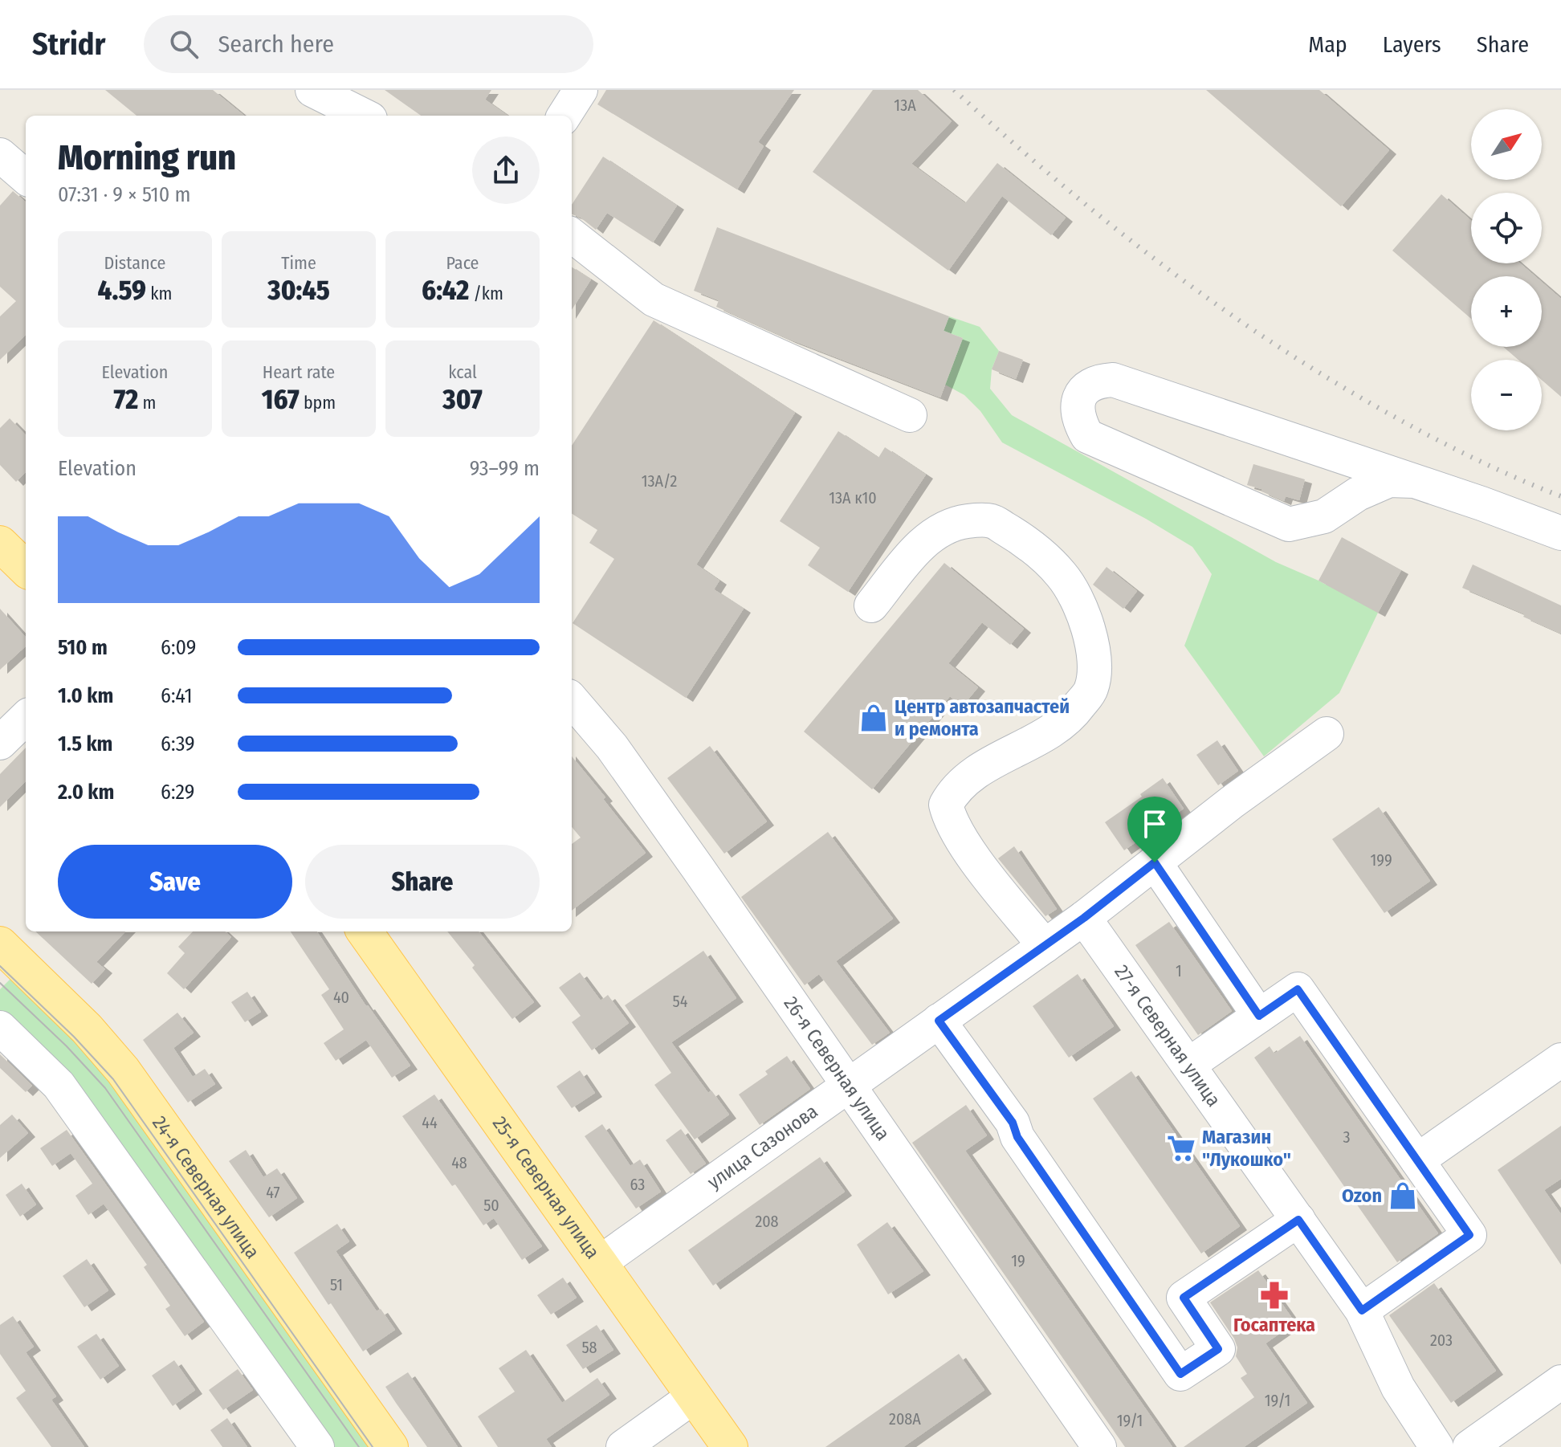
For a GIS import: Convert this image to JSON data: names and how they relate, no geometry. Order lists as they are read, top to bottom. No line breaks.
{"streets":{"main road":["24-я Северная улица","25-я Северная улица"],"street":["27-я Северная улица","26-я Северная улица","улица Сазонова"]},"crossings":[["27-я Северная улица","улица Сазонова"],["26-я Северная улица","улица Сазонова"],["улица Сазонова","25-я Северная улица"]],"places":{"shop":["Центр автозапчастей и ремонта","Ozon"],"supermarket":["Магазин \"Лукошко\""],"pharmacy":["Госаптека"]},"house_numbers":["13А","13А/2","13А к10","199","1","40","54","44","3","48","63","47","50","208","19","51","203","58","19/1","208А","19/1"],"north":"top right","page":{"header":"Stridr","search":"Search here","nav":["Map","Layers","Share"],"map_buttons":["+","−"],"heading":["Morning run","07:31 · 9 × 510 m"],"stats":[["Distance","4.59 km"],["Time","30:45"],["Pace","6:42 /km"],["Elevation","72 m"],["Heart rate","167 bpm"],["kcal","307"]],"chart":["Elevation","93–99 m"],"list":[{"name":"510 m","note":"6:09"},{"name":"1.0 km","note":"6:41"},{"name":"1.5 km","note":"6:39"},{"name":"2.0 km","note":"6:29"}],"buttons":["Save","Share"]}}
